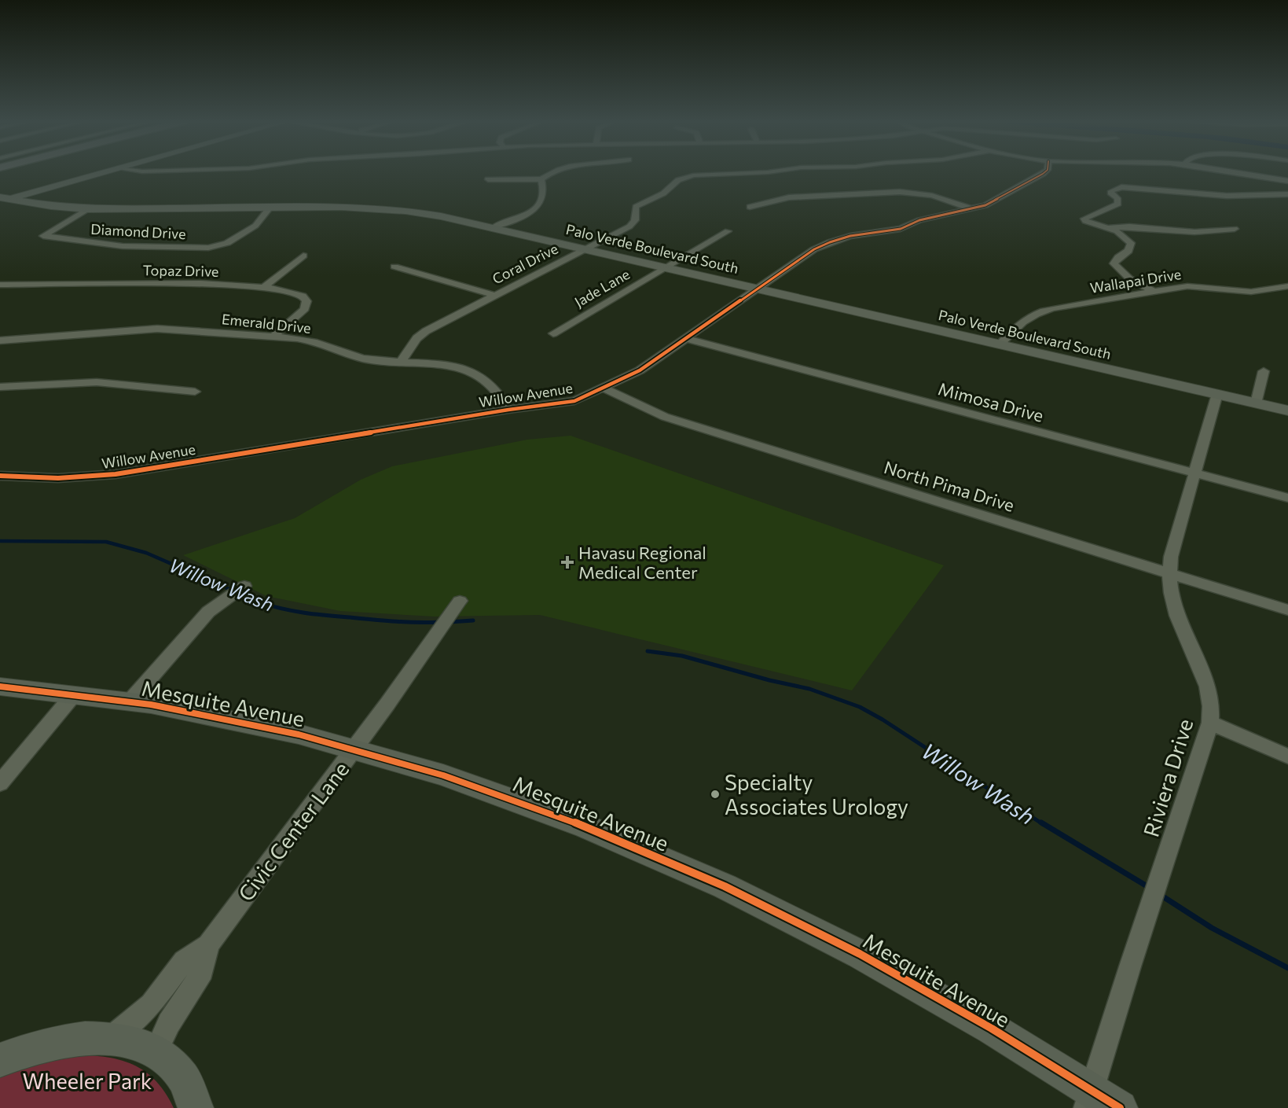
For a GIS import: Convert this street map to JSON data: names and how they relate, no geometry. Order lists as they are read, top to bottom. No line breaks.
{"streets":{"main road":["Palo Verde Boulevard South","Mesquite Avenue"],"street":["Diamond Drive","Coral Drive","Topaz Drive","Wallapai Drive","Jade Lane","Emerald Drive","Willow Avenue","Mimosa Drive","North Pima Drive","Riviera Drive","Civic Center Lane"]},"crossings":[["Diamond Drive","Palo Verde Boulevard South"],["Palo Verde Boulevard South","Coral Drive"],["Palo Verde Boulevard South","Wallapai Drive"],["Palo Verde Boulevard South","Jade Lane"],["Palo Verde Boulevard South","Willow Avenue"],["Palo Verde Boulevard South","Riviera Drive"],["Coral Drive","Emerald Drive"],["Topaz Drive","Emerald Drive"],["Emerald Drive","Willow Avenue"],["Willow Avenue","Mimosa Drive"],["Willow Avenue","North Pima Drive"],["Mimosa Drive","Riviera Drive"],["North Pima Drive","Riviera Drive"],["Mesquite Avenue","Riviera Drive"],["Mesquite Avenue","Civic Center Lane"]],"water":["Willow Wash"],"parks":["Wheeler Park"],"places":{"health":["Havasu Regional Medical Center"],"other":["Specialty Associates Urology"]}}
